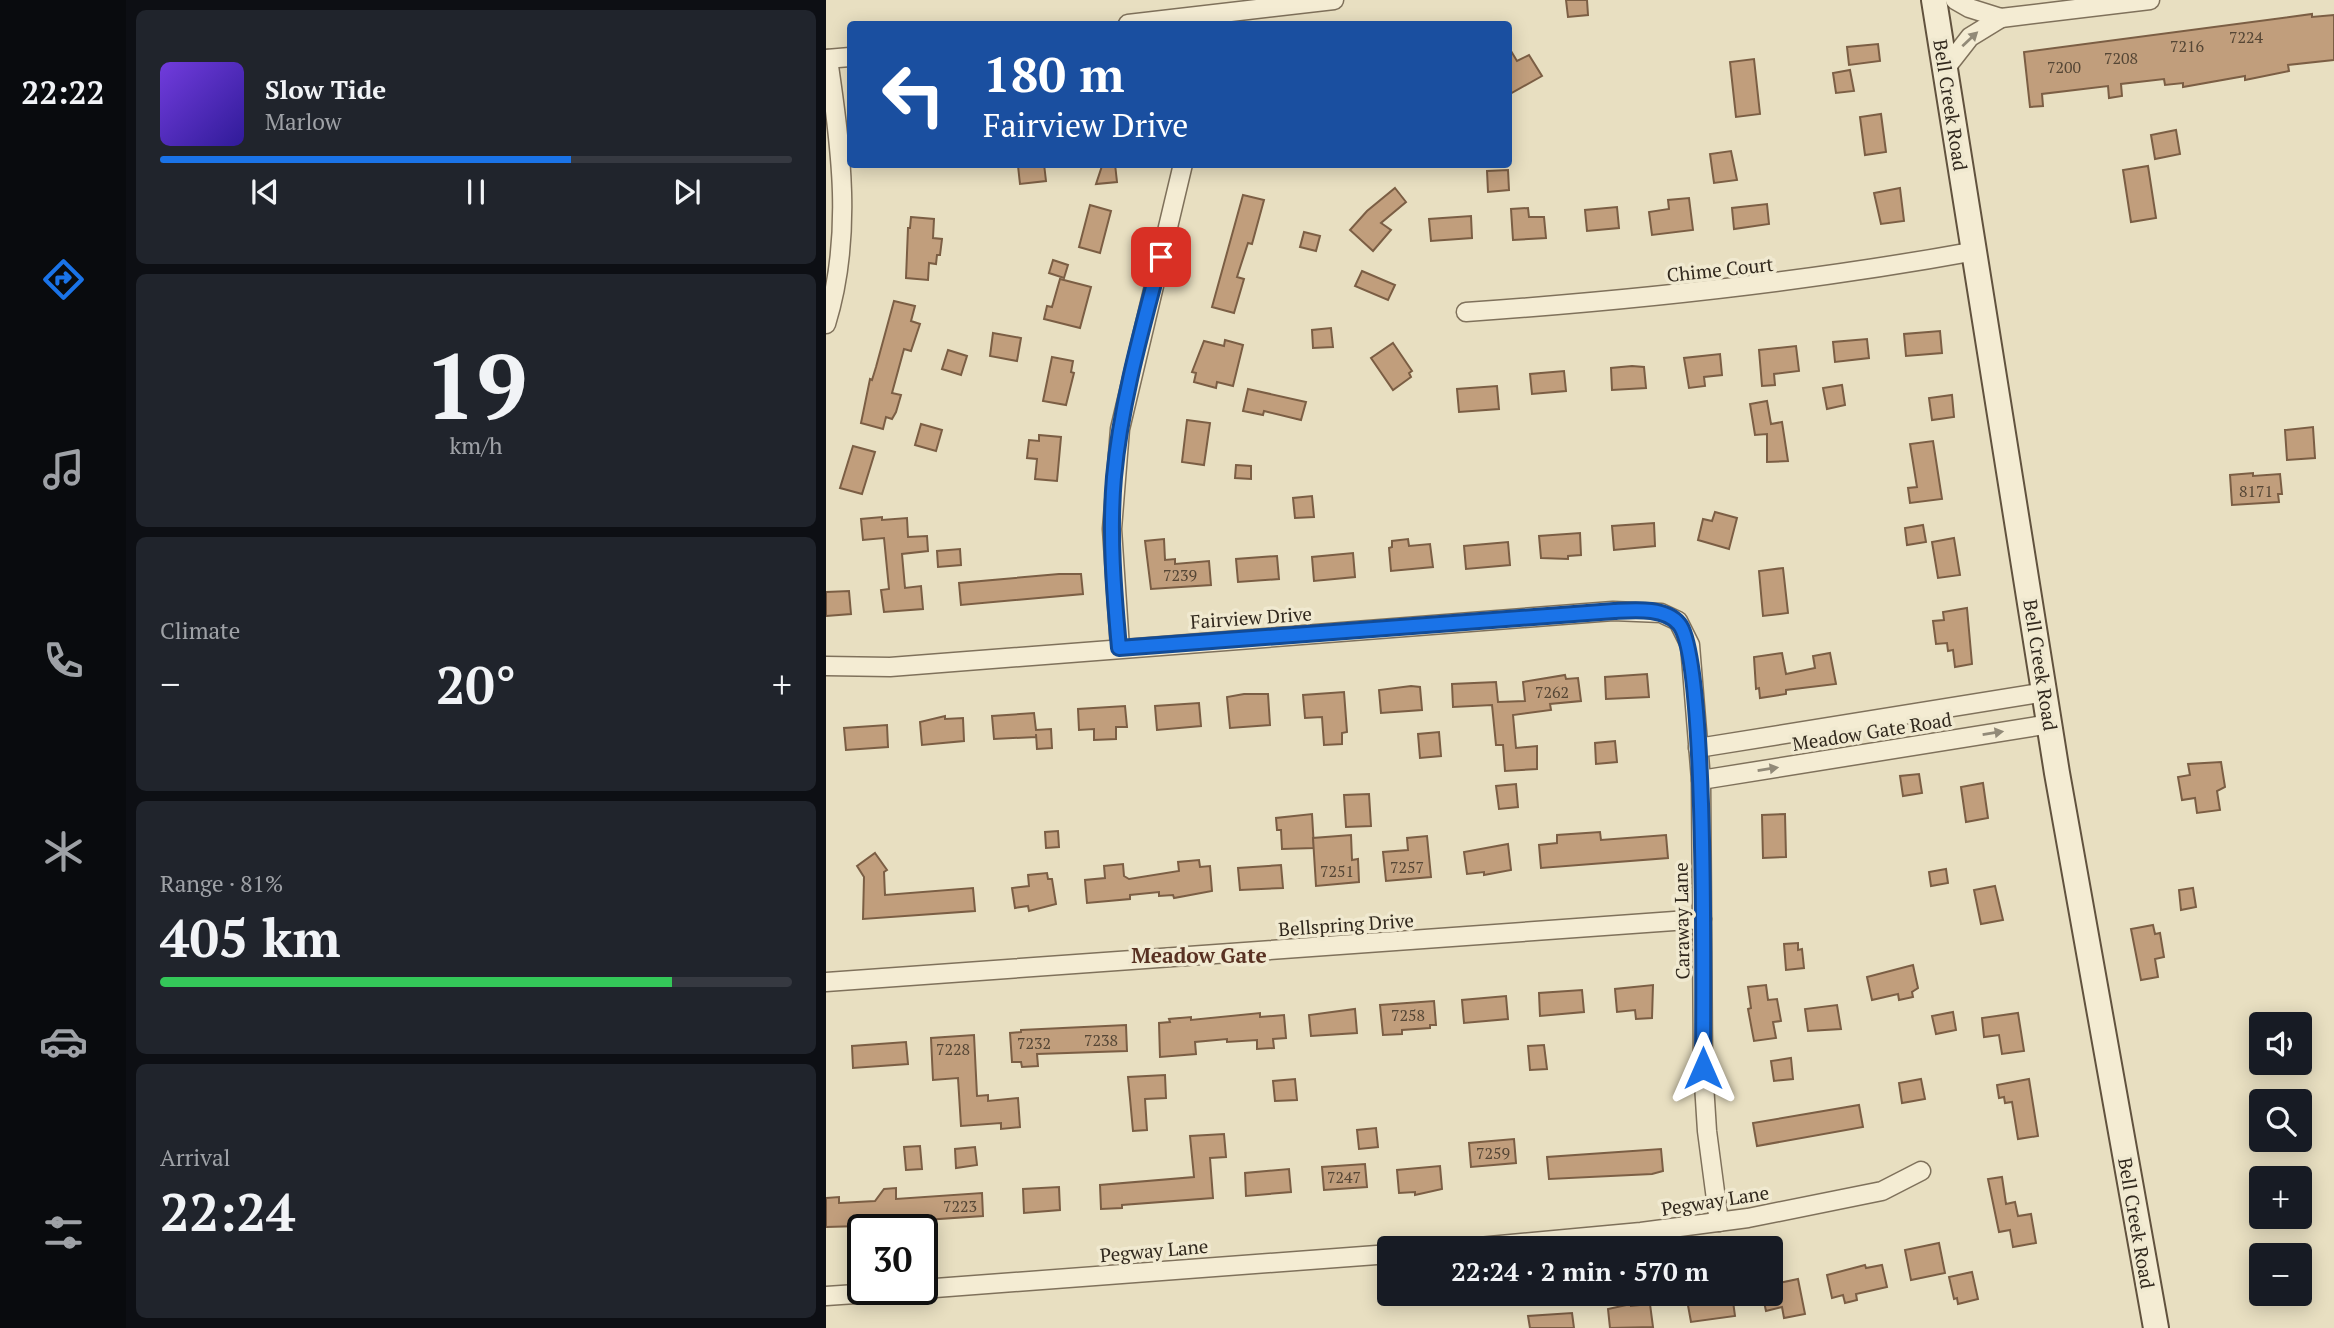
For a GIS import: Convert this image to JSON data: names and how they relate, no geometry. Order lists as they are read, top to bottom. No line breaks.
{"streets":{"street":["Bell Creek Road","Chime Court","Fairview Drive","Meadow Gate Road","Caraway Lane","Bellspring Drive","Pegway Lane"]},"crossings":[["Bell Creek Road","Chime Court"],["Bell Creek Road","Meadow Gate Road"],["Fairview Drive","Caraway Lane"],["Meadow Gate Road","Caraway Lane"],["Caraway Lane","Bellspring Drive"],["Caraway Lane","Pegway Lane"]],"districts":["Meadow Gate"],"house_numbers":["7224","7216","7208","7200","8171","7239","7262","7257","7251","7258","7238","7232","7228","7259","7247","7223"],"page":{"tabs":"22:22","turn":["180 m","Fairview Drive"],"song":["Slow Tide","Marlow"],"tile":[["19","km/h"],"Climate",["Range · 81%","405 km"],["Arrival","22:24"]],"heat":["−","20°","+"],"map_buttons":["+","−"],"limit":"30","trip":"22:24 · 2 min · 570 m"}}
